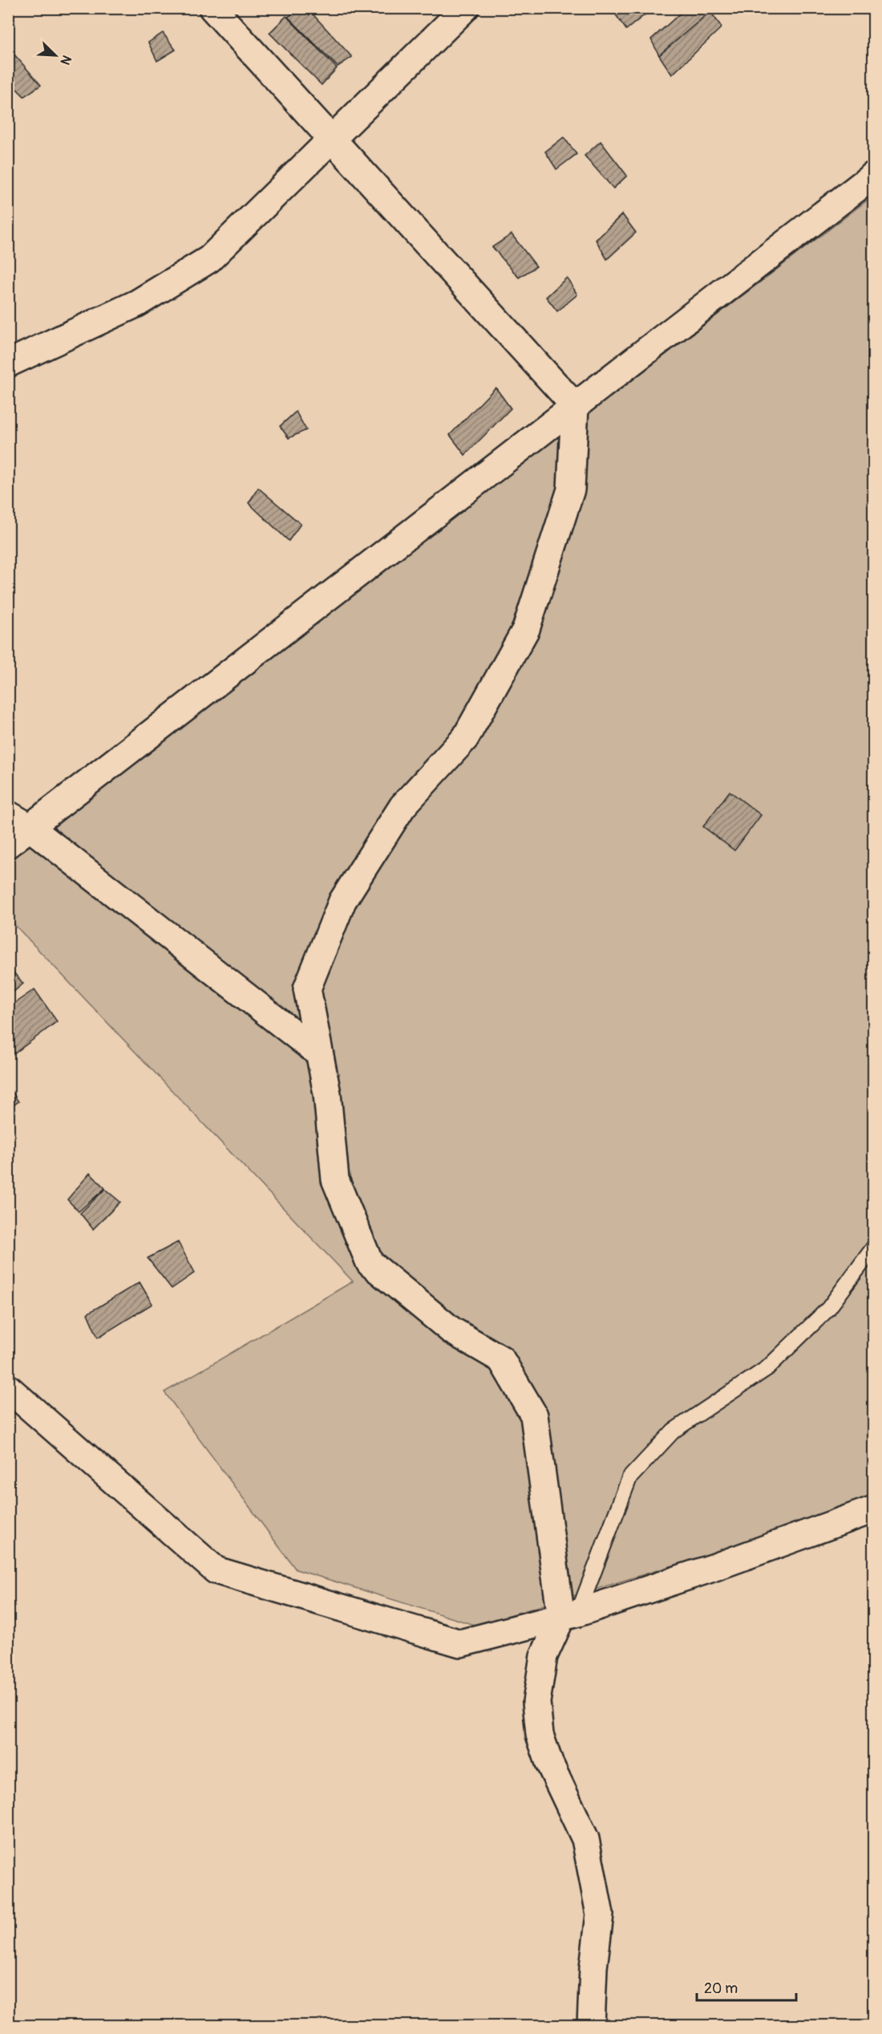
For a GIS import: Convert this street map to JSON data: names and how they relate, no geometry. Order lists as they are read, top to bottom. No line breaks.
{"scale_bar":"20 m","north":"bottom right"}
